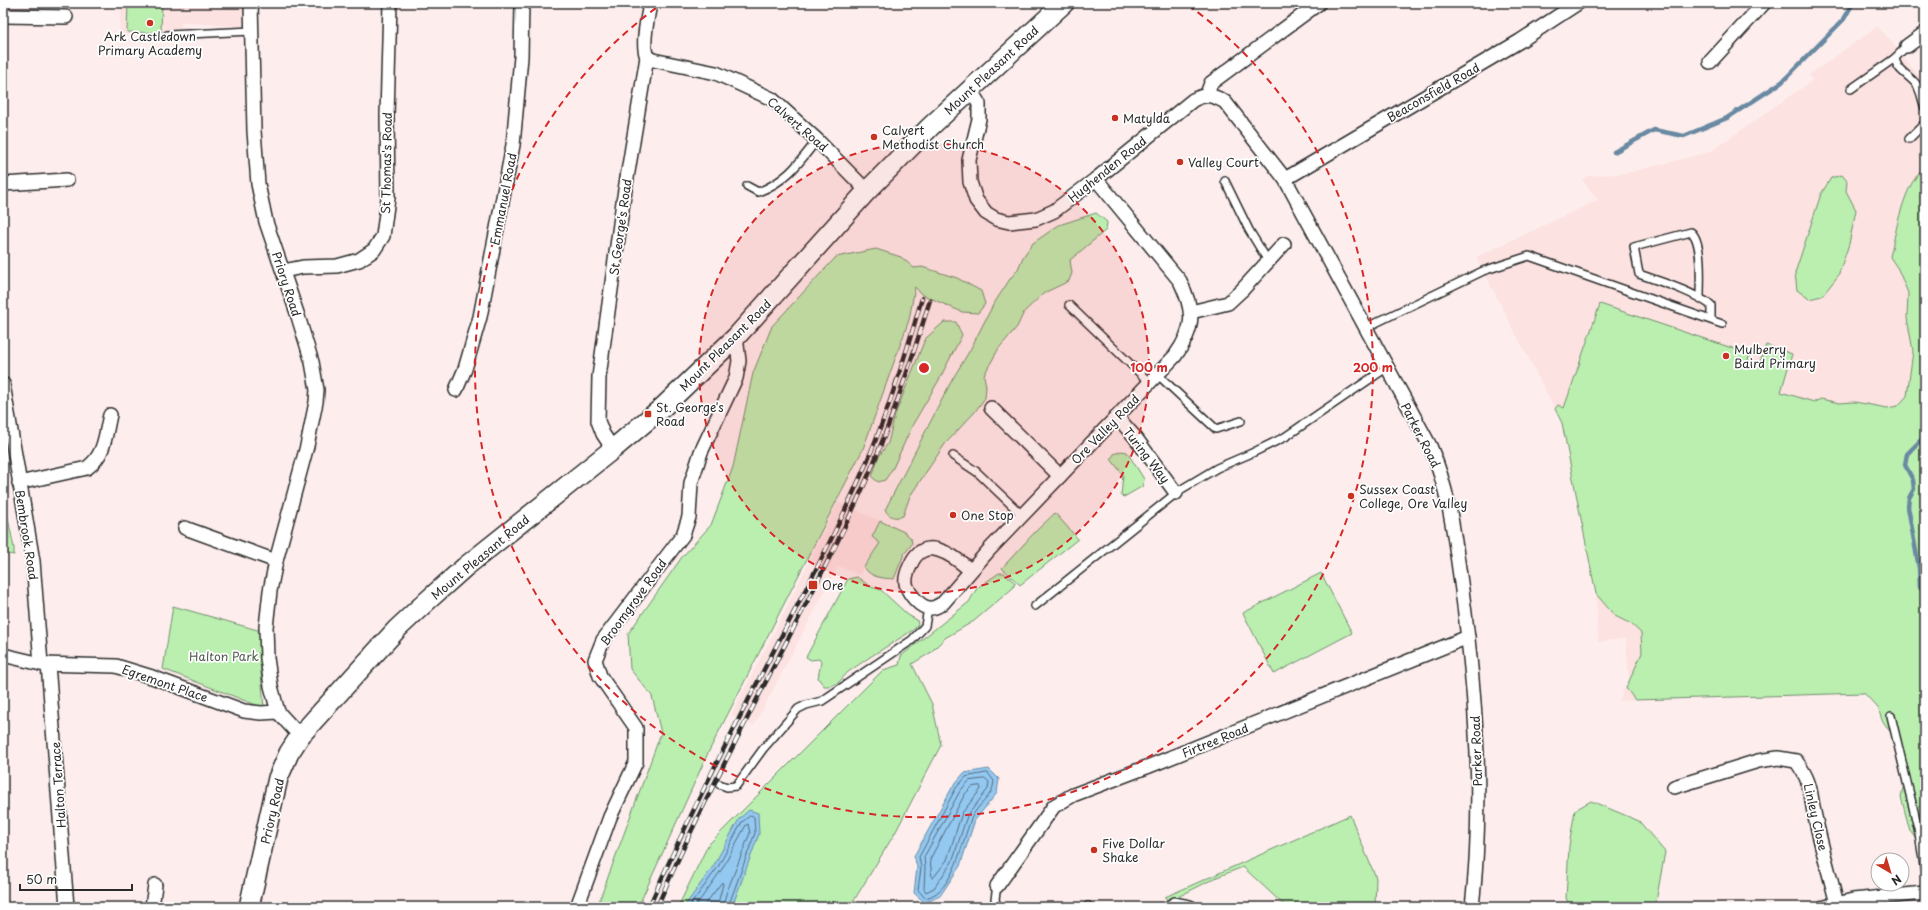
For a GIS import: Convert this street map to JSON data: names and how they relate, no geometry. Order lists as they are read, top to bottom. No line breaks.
{"streets":{"street":["Mount Pleasant Road","Beaconsfield Road","Calvert Road","St Thomas's Road","Hughenden Road","Emmanuel Road","St George's Road","Priory Road","Ore Valley Road","Parker Road","Turing Way","Bembrook Road","Broomgrove Road","Egremont Place","Firtree Road","Halton Terrace","Linley Close"]},"crossings":[["Mount Pleasant Road","Calvert Road"],["Mount Pleasant Road","Hughenden Road"],["Mount Pleasant Road","St George's Road"],["Mount Pleasant Road","Priory Road"],["Mount Pleasant Road","Broomgrove Road"],["Beaconsfield Road","Parker Road"],["Calvert Road","St George's Road"],["St Thomas's Road","Priory Road"],["Hughenden Road","Ore Valley Road"],["Hughenden Road","Parker Road"],["Priory Road","Egremont Place"],["Ore Valley Road","Turing Way"],["Parker Road","Firtree Road"],["Bembrook Road","Egremont Place"],["Bembrook Road","Halton Terrace"],["Egremont Place","Halton Terrace"]],"parks":["Halton Park"],"places":{"other":["Ark Castledown Primary Academy","Matylda","Calvert Methodist Church","Valley Court","Mulberry Baird Primary","Sussex Coast College, Ore Valley","One Stop","Five Dollar Shake"],"transit":["St. George's Road","Ore"]},"scale_bar":"50 m","north":"bottom right","rings":["100 m","200 m"]}
